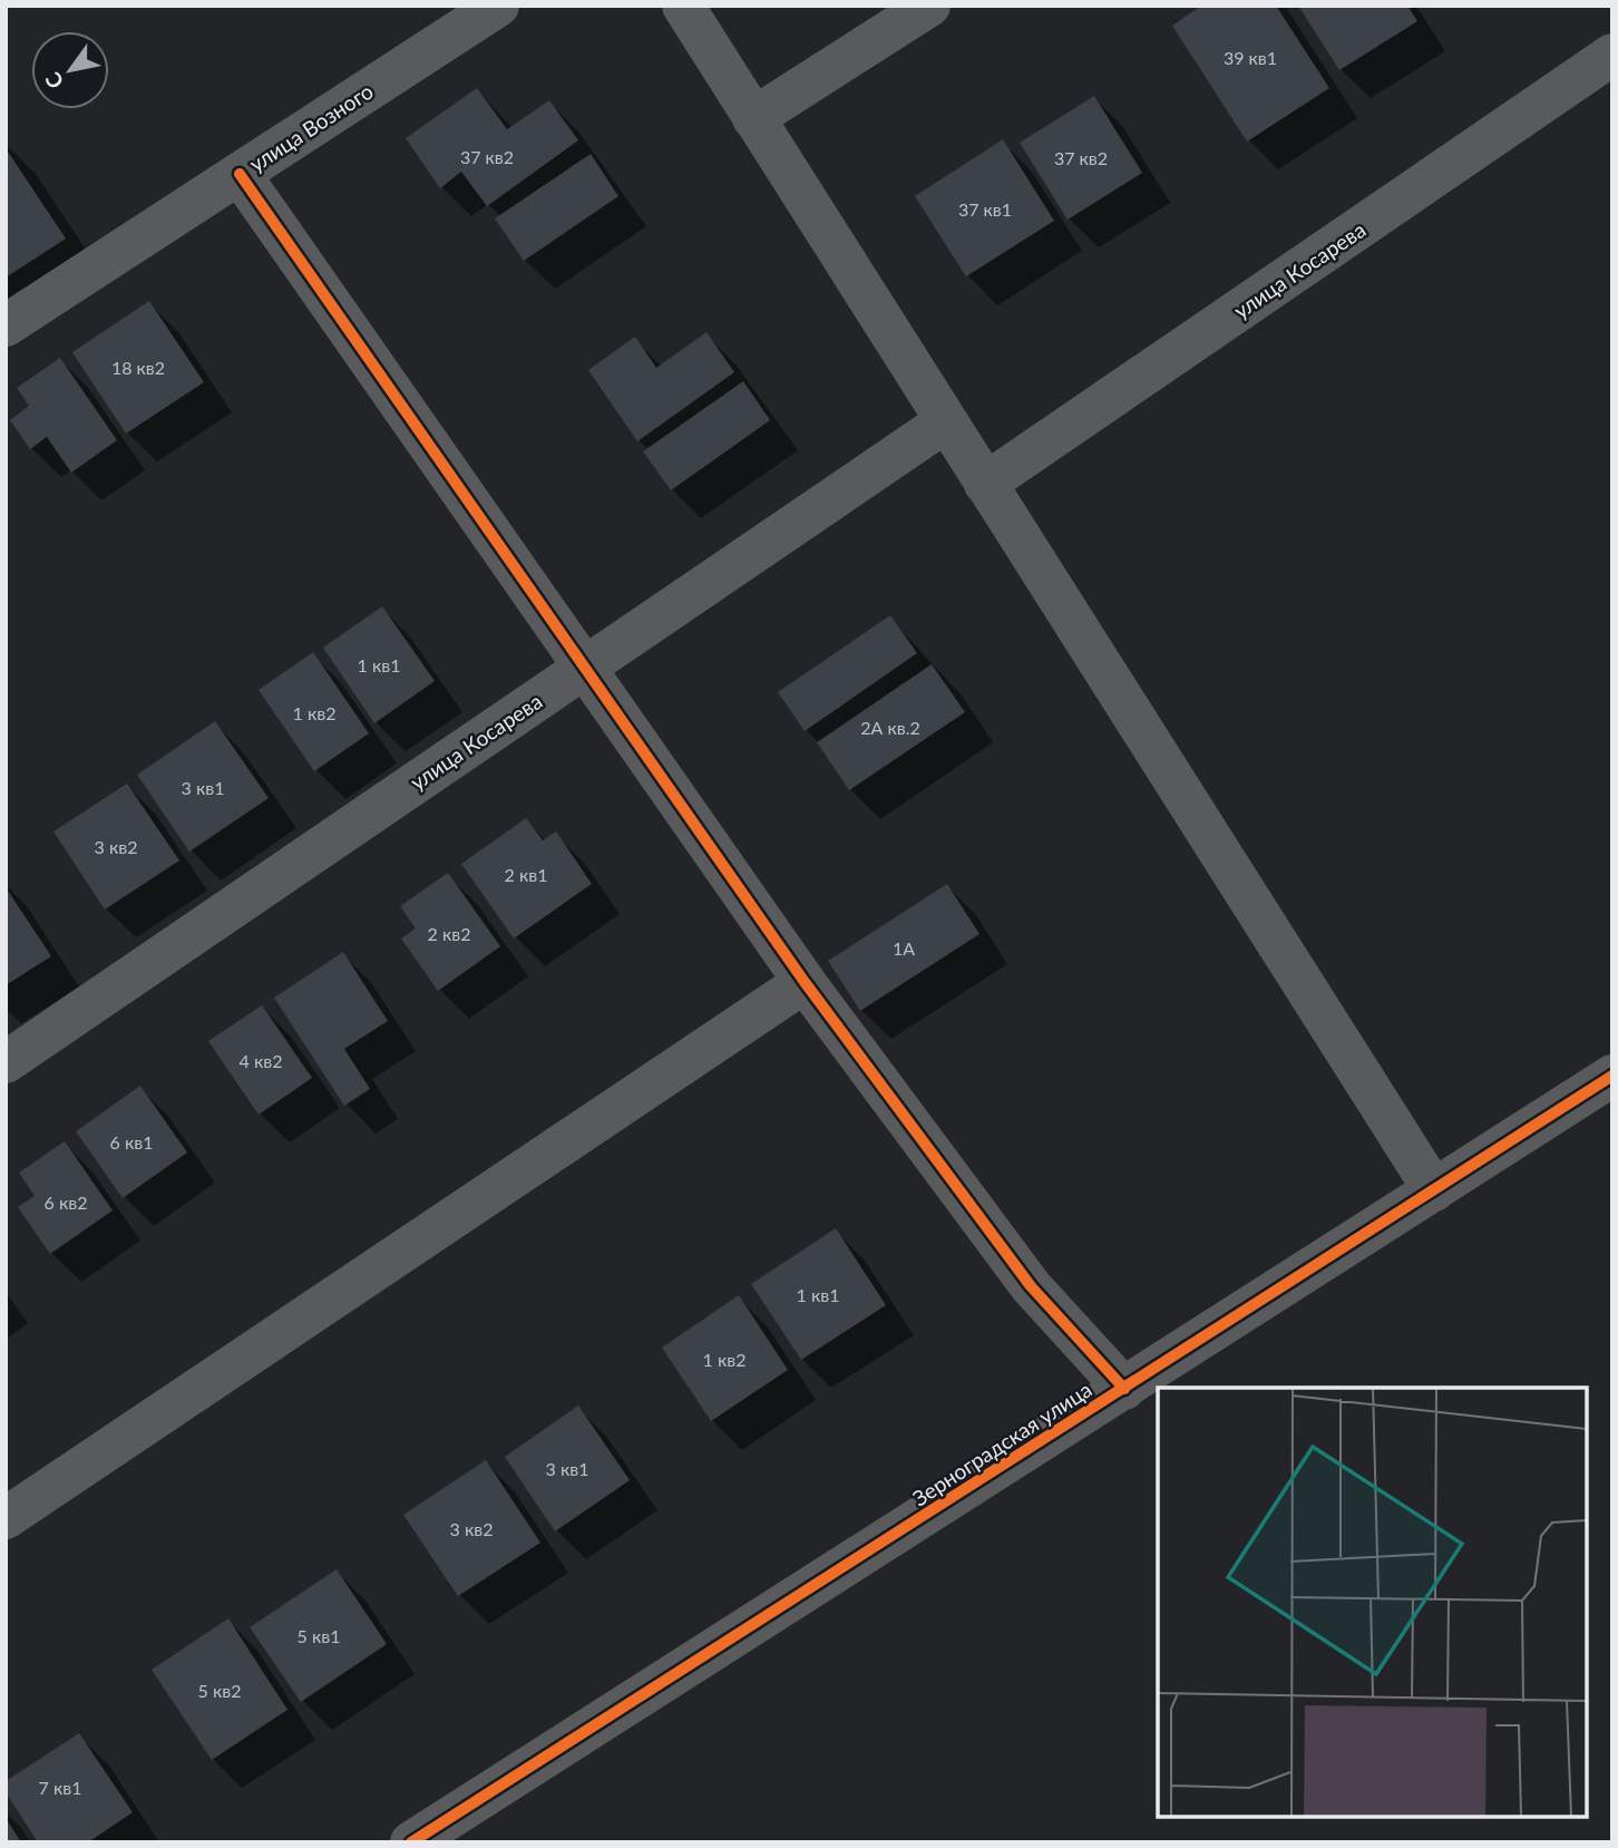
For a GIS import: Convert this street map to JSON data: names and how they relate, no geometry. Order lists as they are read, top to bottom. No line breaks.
{"streets":{"street":["улица Возного","улица Косарева","Зерноградская улица"]},"house_numbers":["39 кв1","37 кв2","37 кв2","37 кв1","18 кв2","1 кв1","1 кв2","2А кв.2","3 кв1","3 кв2","2 кв1","2 кв2","1А","4 кв2","6 кв1","6 кв2","1 кв1","1 кв2","3 кв1","3 кв2","5 кв1","5 кв2","7 кв1"],"north":"bottom left"}
